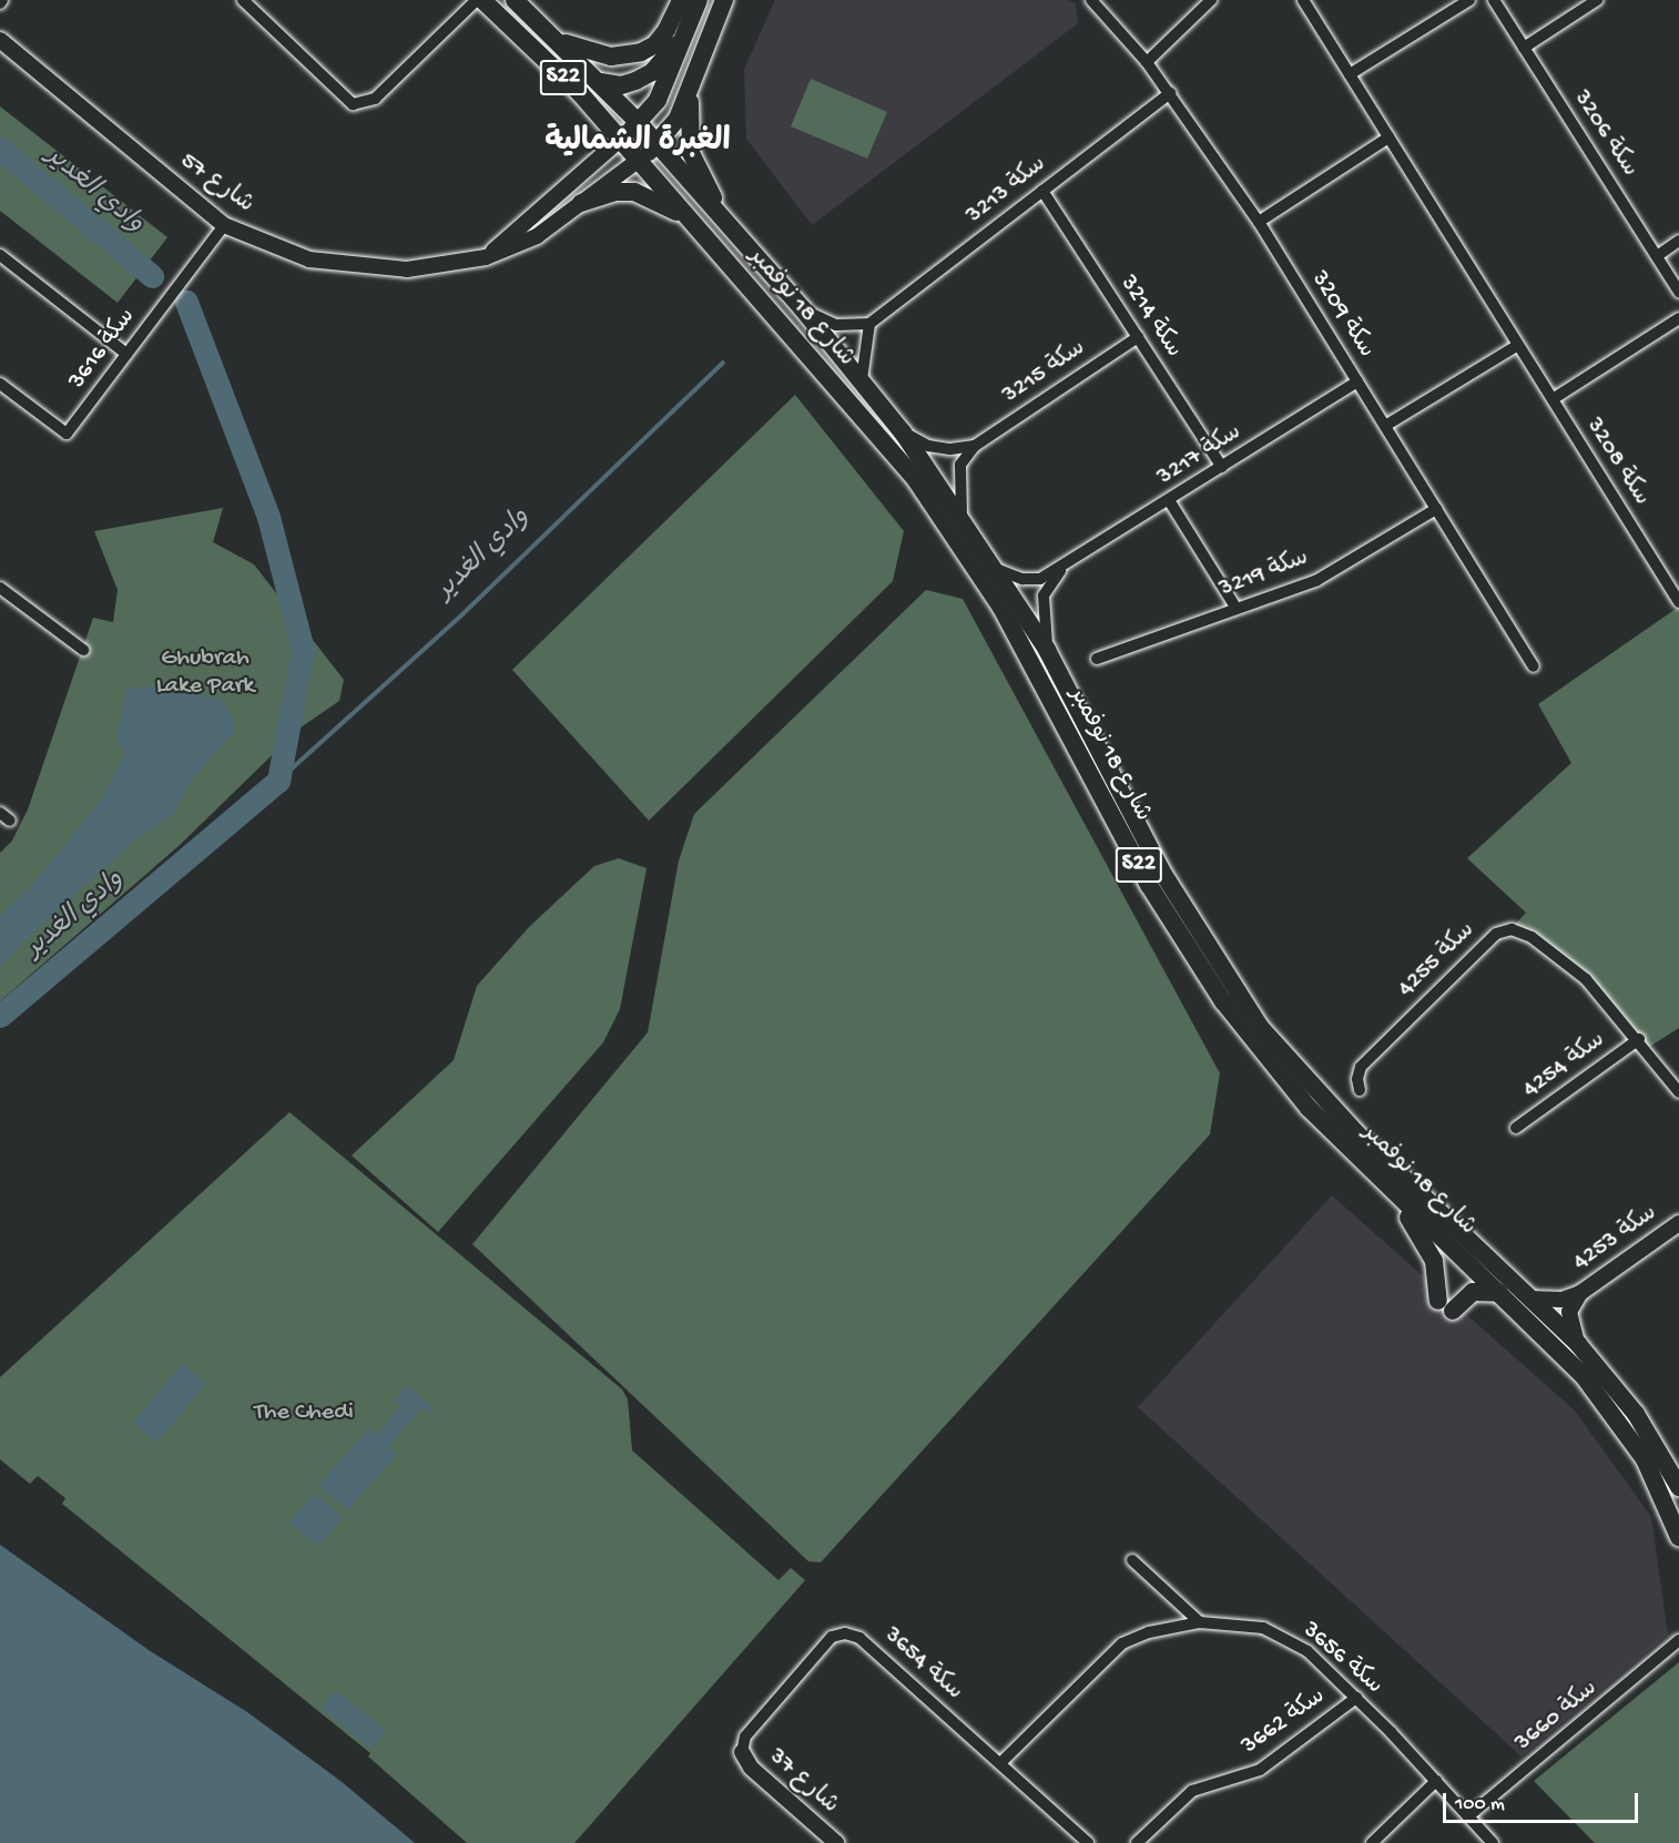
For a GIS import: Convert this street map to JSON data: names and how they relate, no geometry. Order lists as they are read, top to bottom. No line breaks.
{"streets":{"main road":["S22","شارع 18 نوفمبر"],"street":["سكة 3206","شارع 57","سكة 3213","سكة 3209","سكة 3214","سكة 3616","سكة 3215","سكة 3217","سكة 3208","سكة 3219","سكة 4255","سكة 4254","سكة 4253","سكة 3656","سكة 3654","سكة 3660","سكة 3662","شارع 37"]},"crossings":[["شارع 57","شارع 18 نوفمبر"],["شارع 57","سكة 3616"],["سكة 3213","سكة 3209"],["سكة 3213","سكة 3214"],["شارع 18 نوفمبر","سكة 3215"],["شارع 18 نوفمبر","سكة 3217"],["شارع 18 نوفمبر","سكة 4253"],["سكة 3209","سكة 3217"],["سكة 3209","سكة 3219"],["سكة 3214","سكة 3215"],["سكة 3214","سكة 3217"],["سكة 4255","سكة 4254"],["سكة 3656","سكة 3654"],["سكة 3656","سكة 3660"],["سكة 3656","سكة 3662"],["سكة 3654","شارع 37"]],"districts":["الغبرة الشمالية"],"water":["وادي الغدير"],"parks":["Ghubrah Lake Park","The Chedi"],"scale_bar":"100 m"}
